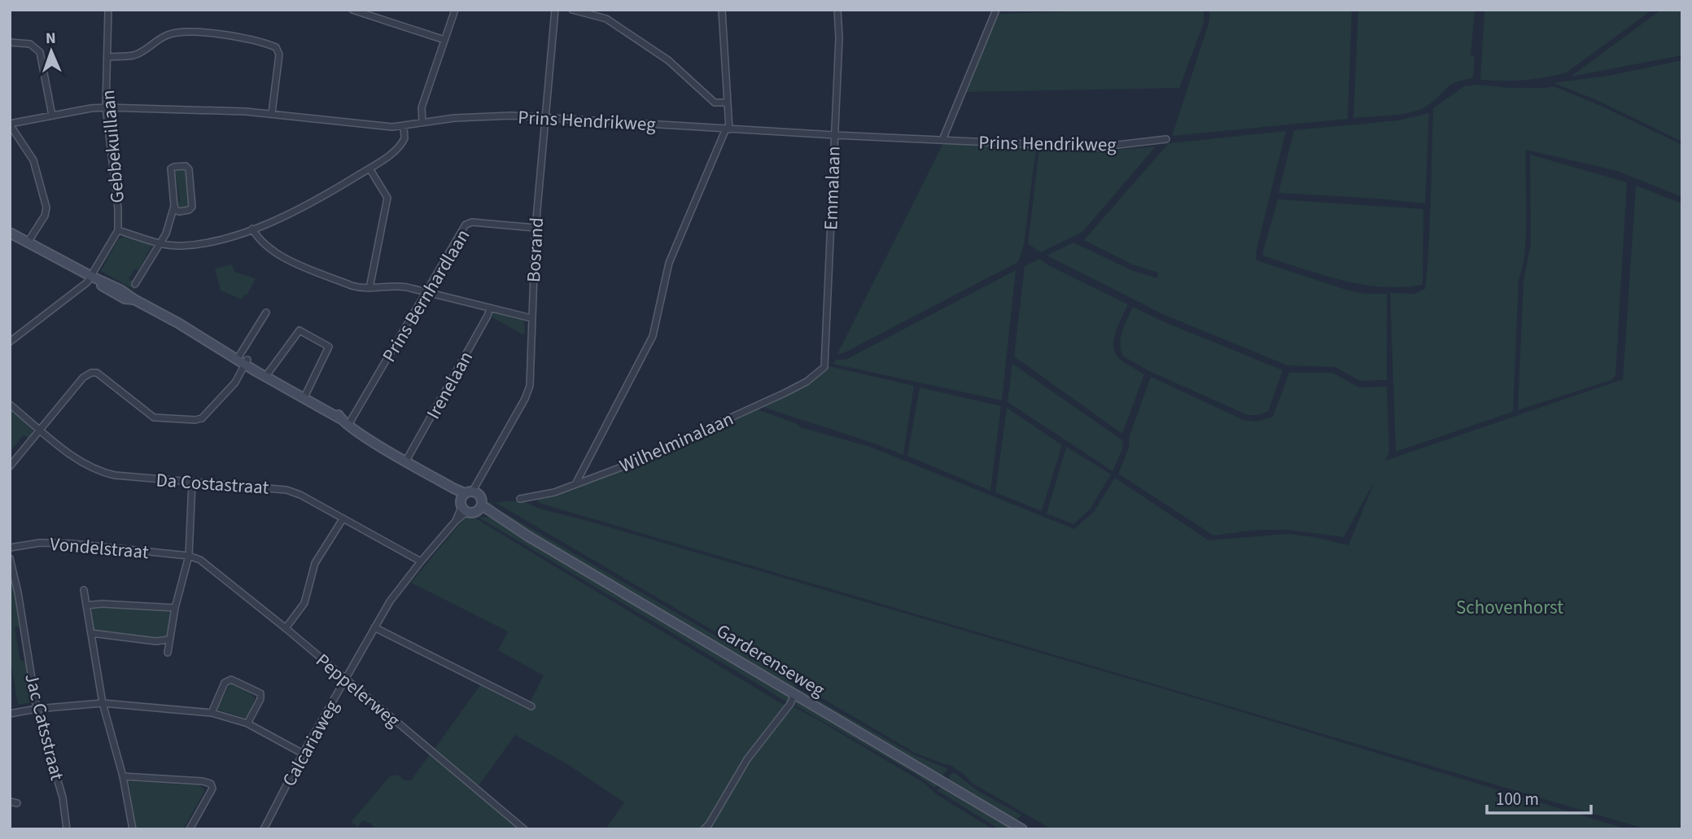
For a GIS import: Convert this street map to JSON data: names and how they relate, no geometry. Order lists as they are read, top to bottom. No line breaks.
{"streets":{"main road":["Garderenseweg"],"street":["Prins Hendrikweg","Gebbekuillaan","Emmalaan","Bosrand","Prins Bernhardlaan","Irenelaan","Wilhelminalaan","Da Costastraat","Vondelstraat","Peppelerweg","Jac Catsstraat","Calcariaweg"]},"crossings":[["Prins Hendrikweg","Gebbekuillaan"],["Prins Hendrikweg","Emmalaan"],["Prins Hendrikweg","Bosrand"],["Emmalaan","Wilhelminalaan"],["Bosrand","Prins Bernhardlaan"],["Da Costastraat","Calcariaweg"],["Vondelstraat","Peppelerweg"],["Peppelerweg","Calcariaweg"]],"parks":["Schovenhorst"],"scale_bar":"100 m","north":"top"}
